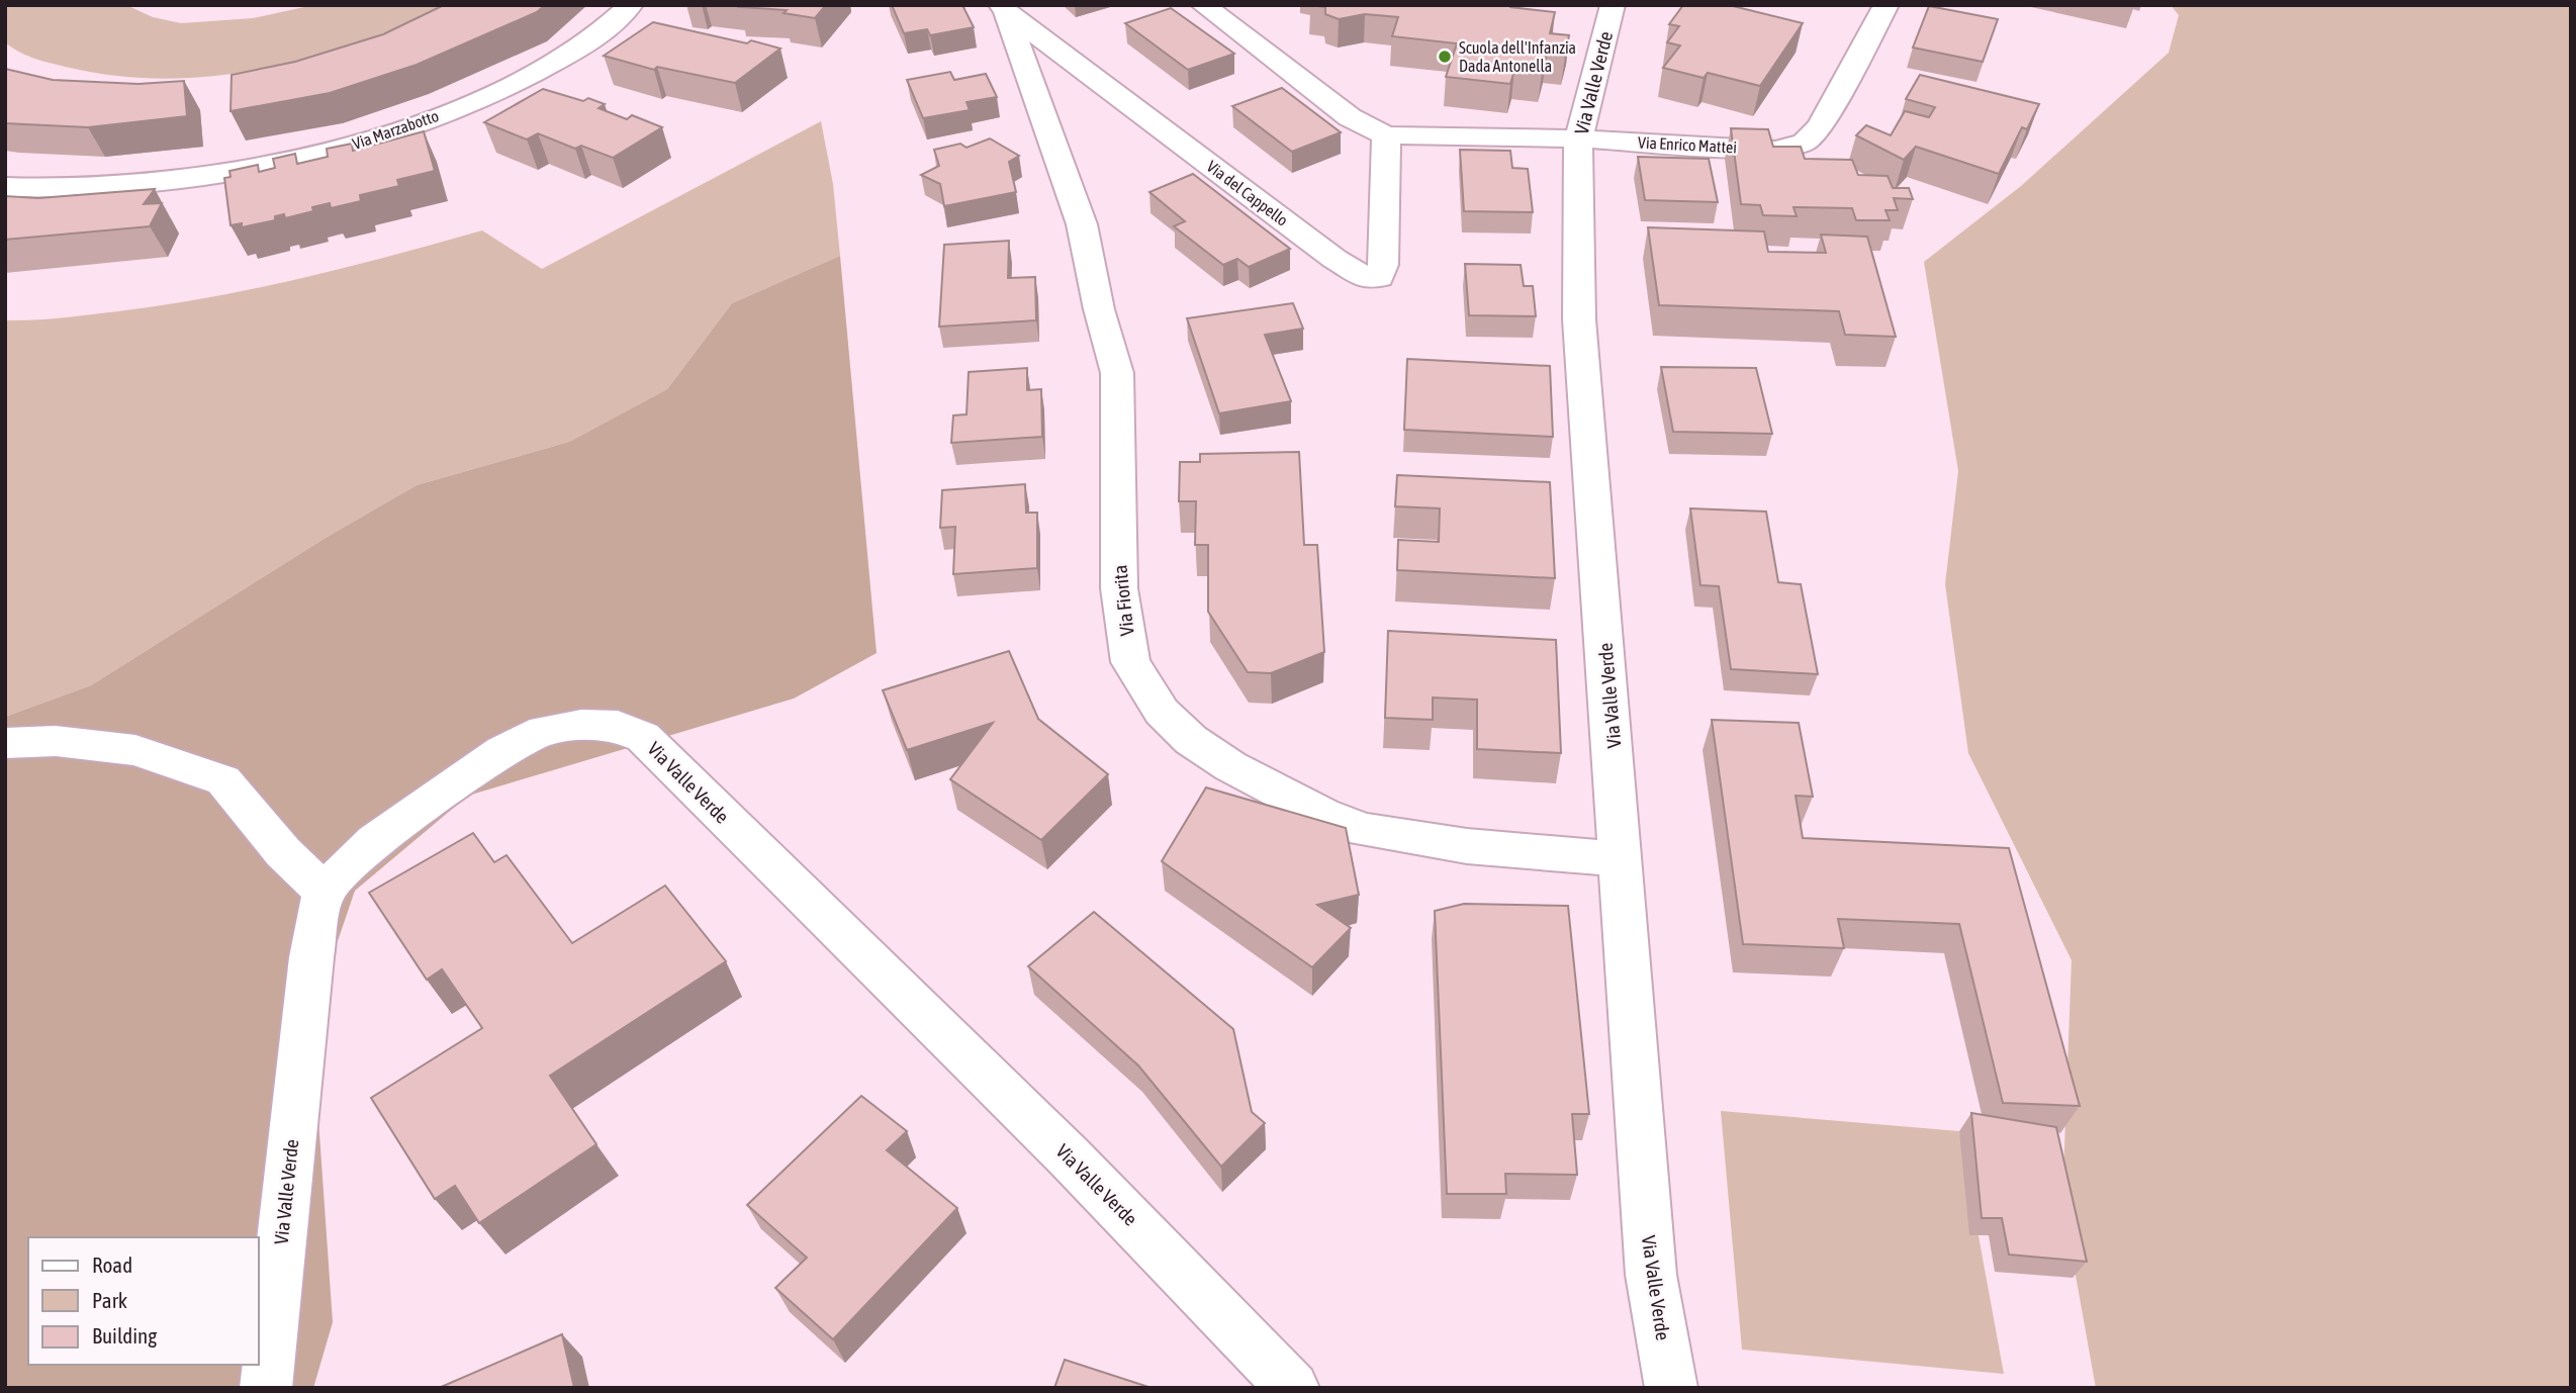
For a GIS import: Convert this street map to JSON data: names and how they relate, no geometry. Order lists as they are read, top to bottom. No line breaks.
{"streets":{"street":["Via Valle Verde","Via Marzabotto","Via Enrico Mattei","Via del Cappello","Via Fiorita"]},"crossings":[["Via Valle Verde","Via Enrico Mattei"],["Via Valle Verde","Via Fiorita"],["Via del Cappello","Via Fiorita"]],"places":["Scuola dell'Infanzia Dada Antonella"],"legend":["Road","Park","Building"]}
